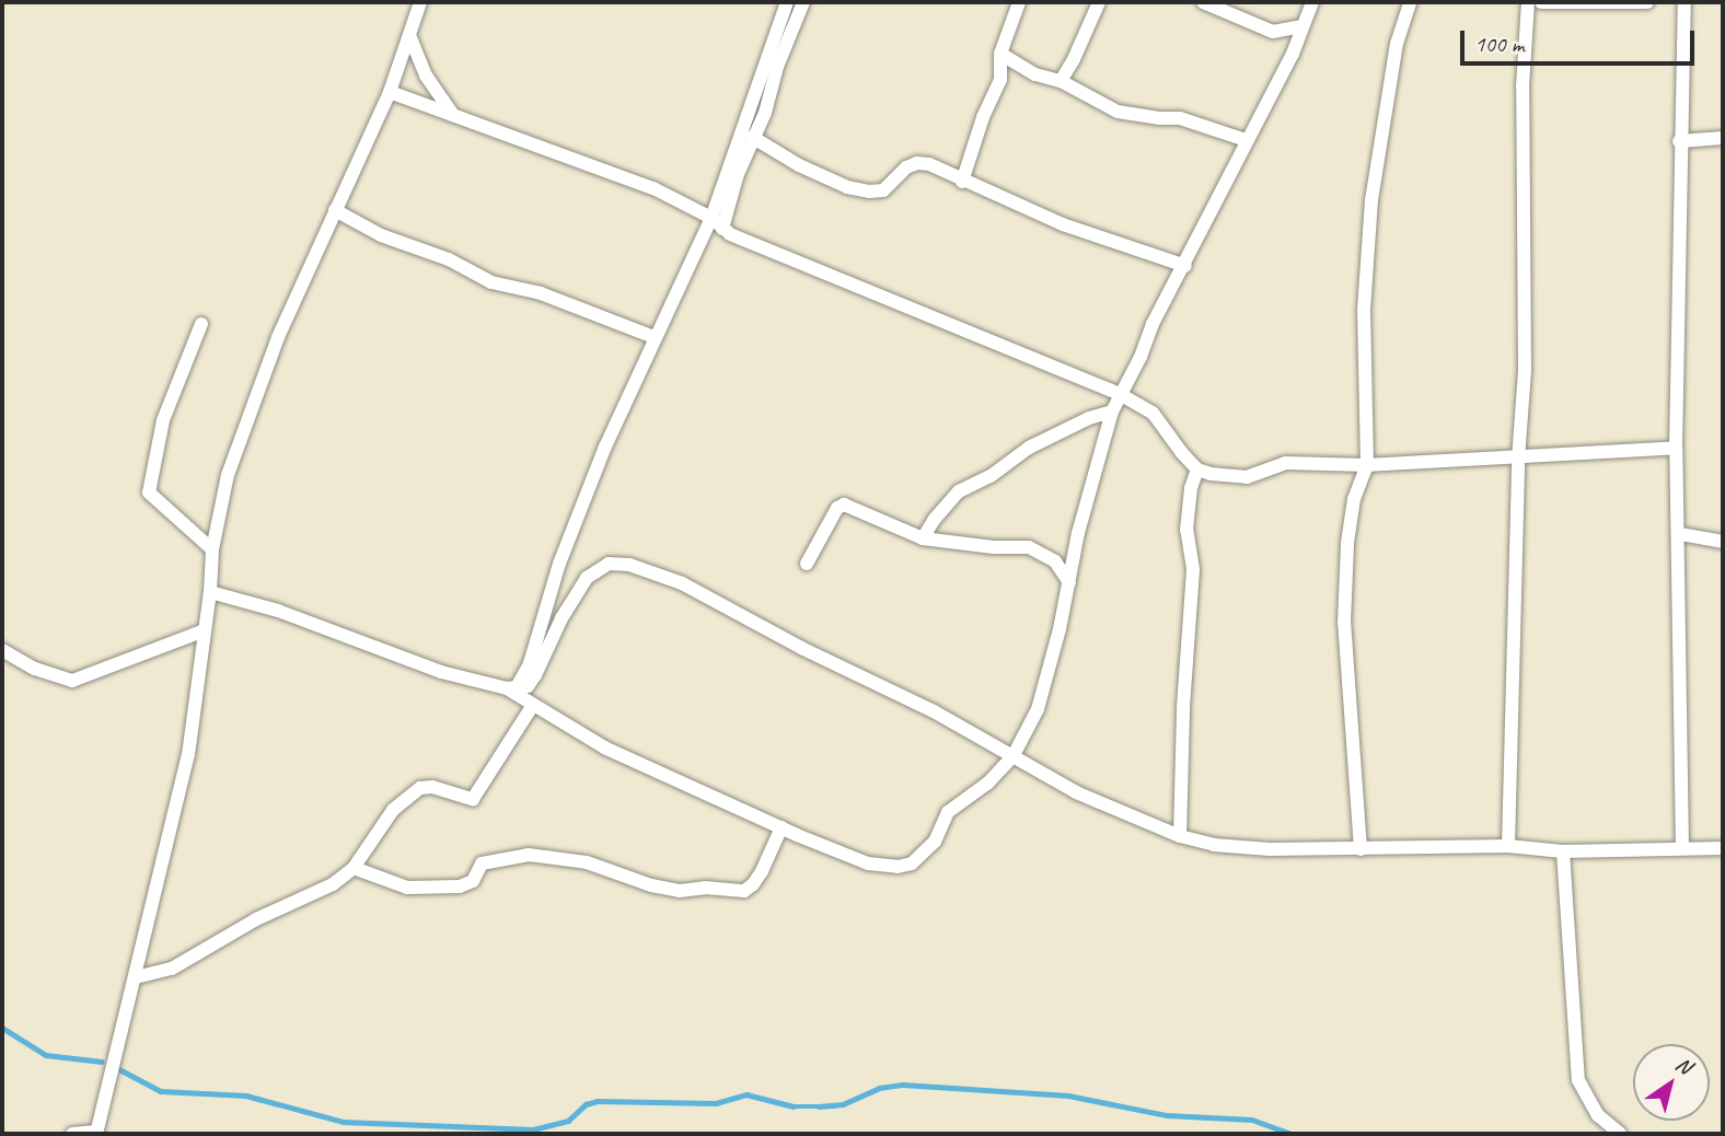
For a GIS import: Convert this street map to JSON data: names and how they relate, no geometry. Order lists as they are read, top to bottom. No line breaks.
{"scale_bar":"100 m","north":"top right"}
